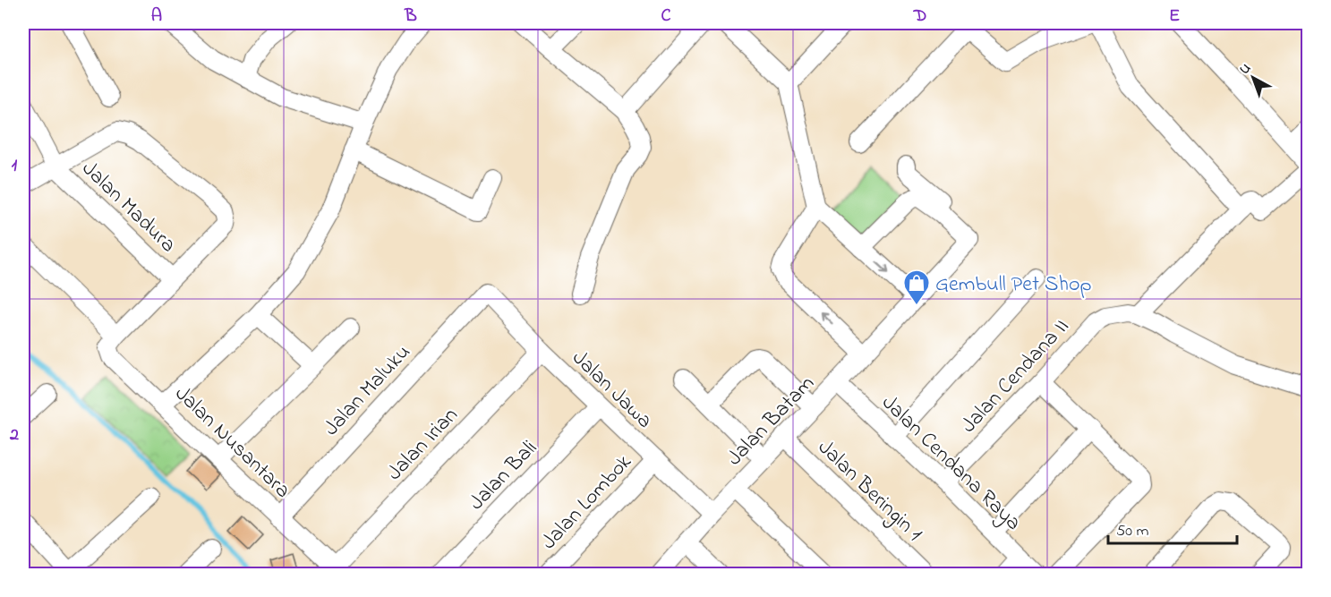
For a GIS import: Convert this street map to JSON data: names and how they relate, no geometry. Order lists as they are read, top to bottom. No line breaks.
{"streets":{"street":["Jalan Madura","Jalan Cendana II","Jalan Jawa","Jalan Maluku","Jalan Batam","Jalan Nusantara","Jalan Irian","Jalan Cendana Raya","Jalan Bali","Jalan Beringin 1","Jalan Lombok"]},"crossings":[["Jalan Cendana II","Jalan Cendana Raya"],["Jalan Jawa","Jalan Maluku"],["Jalan Jawa","Jalan Batam"],["Jalan Jawa","Jalan Irian"],["Jalan Jawa","Jalan Bali"],["Jalan Jawa","Jalan Lombok"],["Jalan Maluku","Jalan Nusantara"],["Jalan Batam","Jalan Cendana Raya"],["Jalan Batam","Jalan Beringin 1"],["Jalan Nusantara","Jalan Irian"]],"places":{"shop":["Gembull Pet Shop"]},"scale_bar":"50 m","north":"top left","grid":{"columns":["A","B","C","D","E"],"rows":["1","2"]}}
